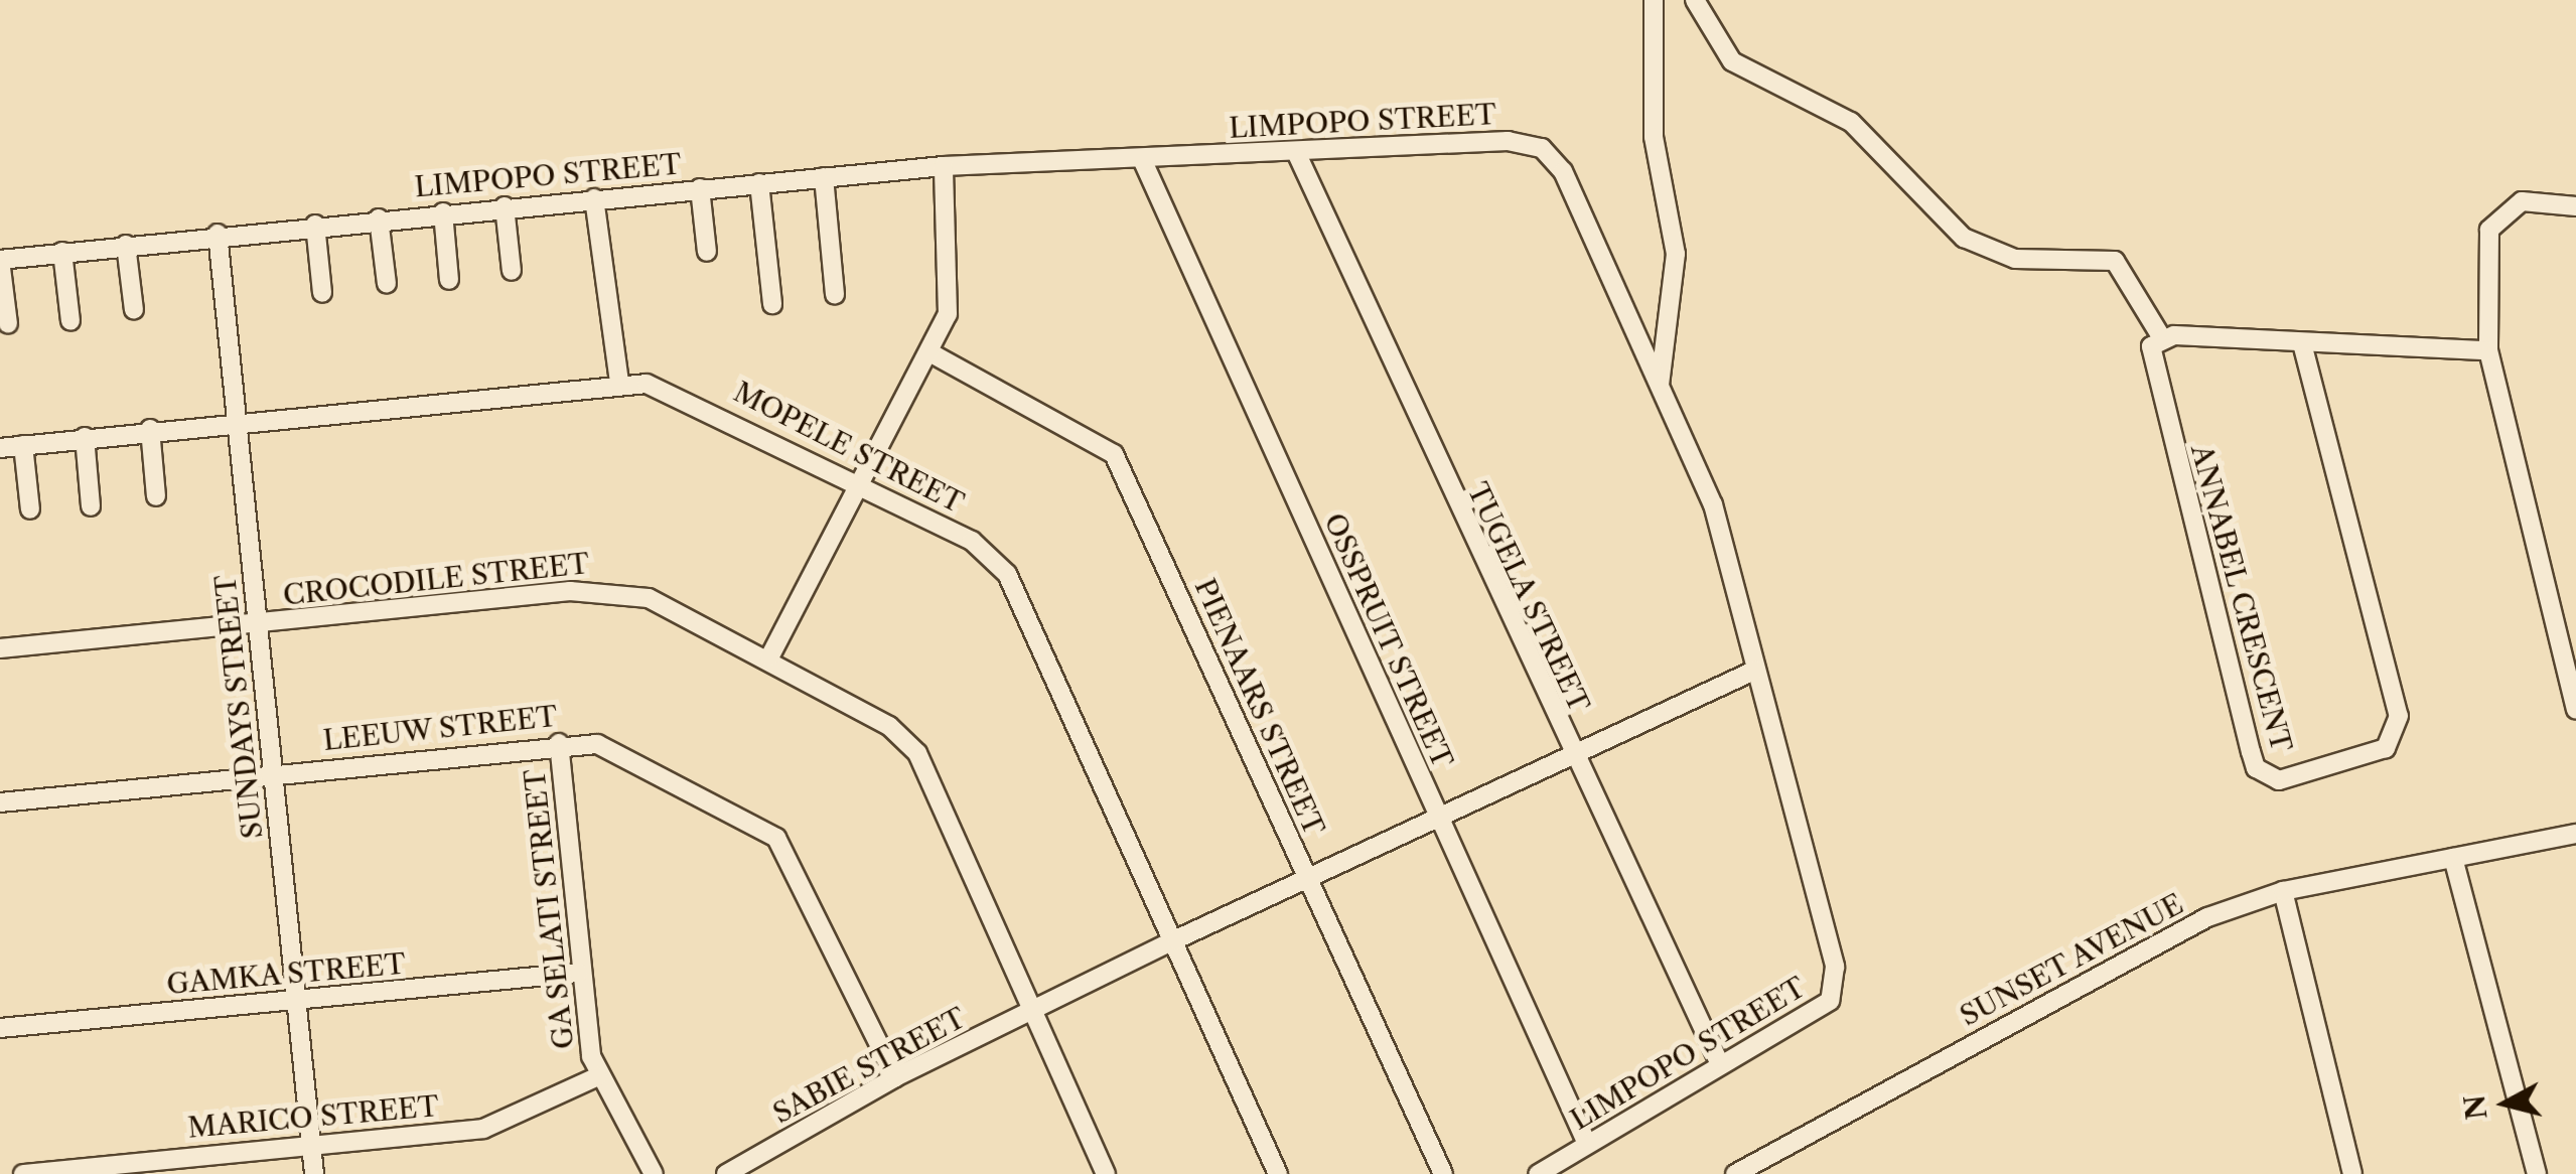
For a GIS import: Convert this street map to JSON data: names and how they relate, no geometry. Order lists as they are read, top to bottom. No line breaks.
{"streets":{"street":["LIMPOPO STREET","MOPELE STREET","CROCODILE STREET","TUGELA STREET","ANNABEL CRESCENT","OSSPRUIT STREET","SUNDAYS STREET","PIENAARS STREET","LEEUW STREET","GA SELATI STREET","SUNSET AVENUE","GAMKA STREET","SABIE STREET","MARICO STREET"]},"crossings":[["LIMPOPO STREET","TUGELA STREET"],["LIMPOPO STREET","OSSPRUIT STREET"],["LIMPOPO STREET","SUNDAYS STREET"],["LIMPOPO STREET","SABIE STREET"],["MOPELE STREET","SUNDAYS STREET"],["MOPELE STREET","SABIE STREET"],["CROCODILE STREET","SUNDAYS STREET"],["CROCODILE STREET","SABIE STREET"],["TUGELA STREET","SABIE STREET"],["OSSPRUIT STREET","SABIE STREET"],["SUNDAYS STREET","LEEUW STREET"],["SUNDAYS STREET","GAMKA STREET"],["SUNDAYS STREET","MARICO STREET"],["PIENAARS STREET","SABIE STREET"],["LEEUW STREET","GA SELATI STREET"],["LEEUW STREET","SABIE STREET"],["GA SELATI STREET","GAMKA STREET"],["GA SELATI STREET","MARICO STREET"]],"north":"left"}
